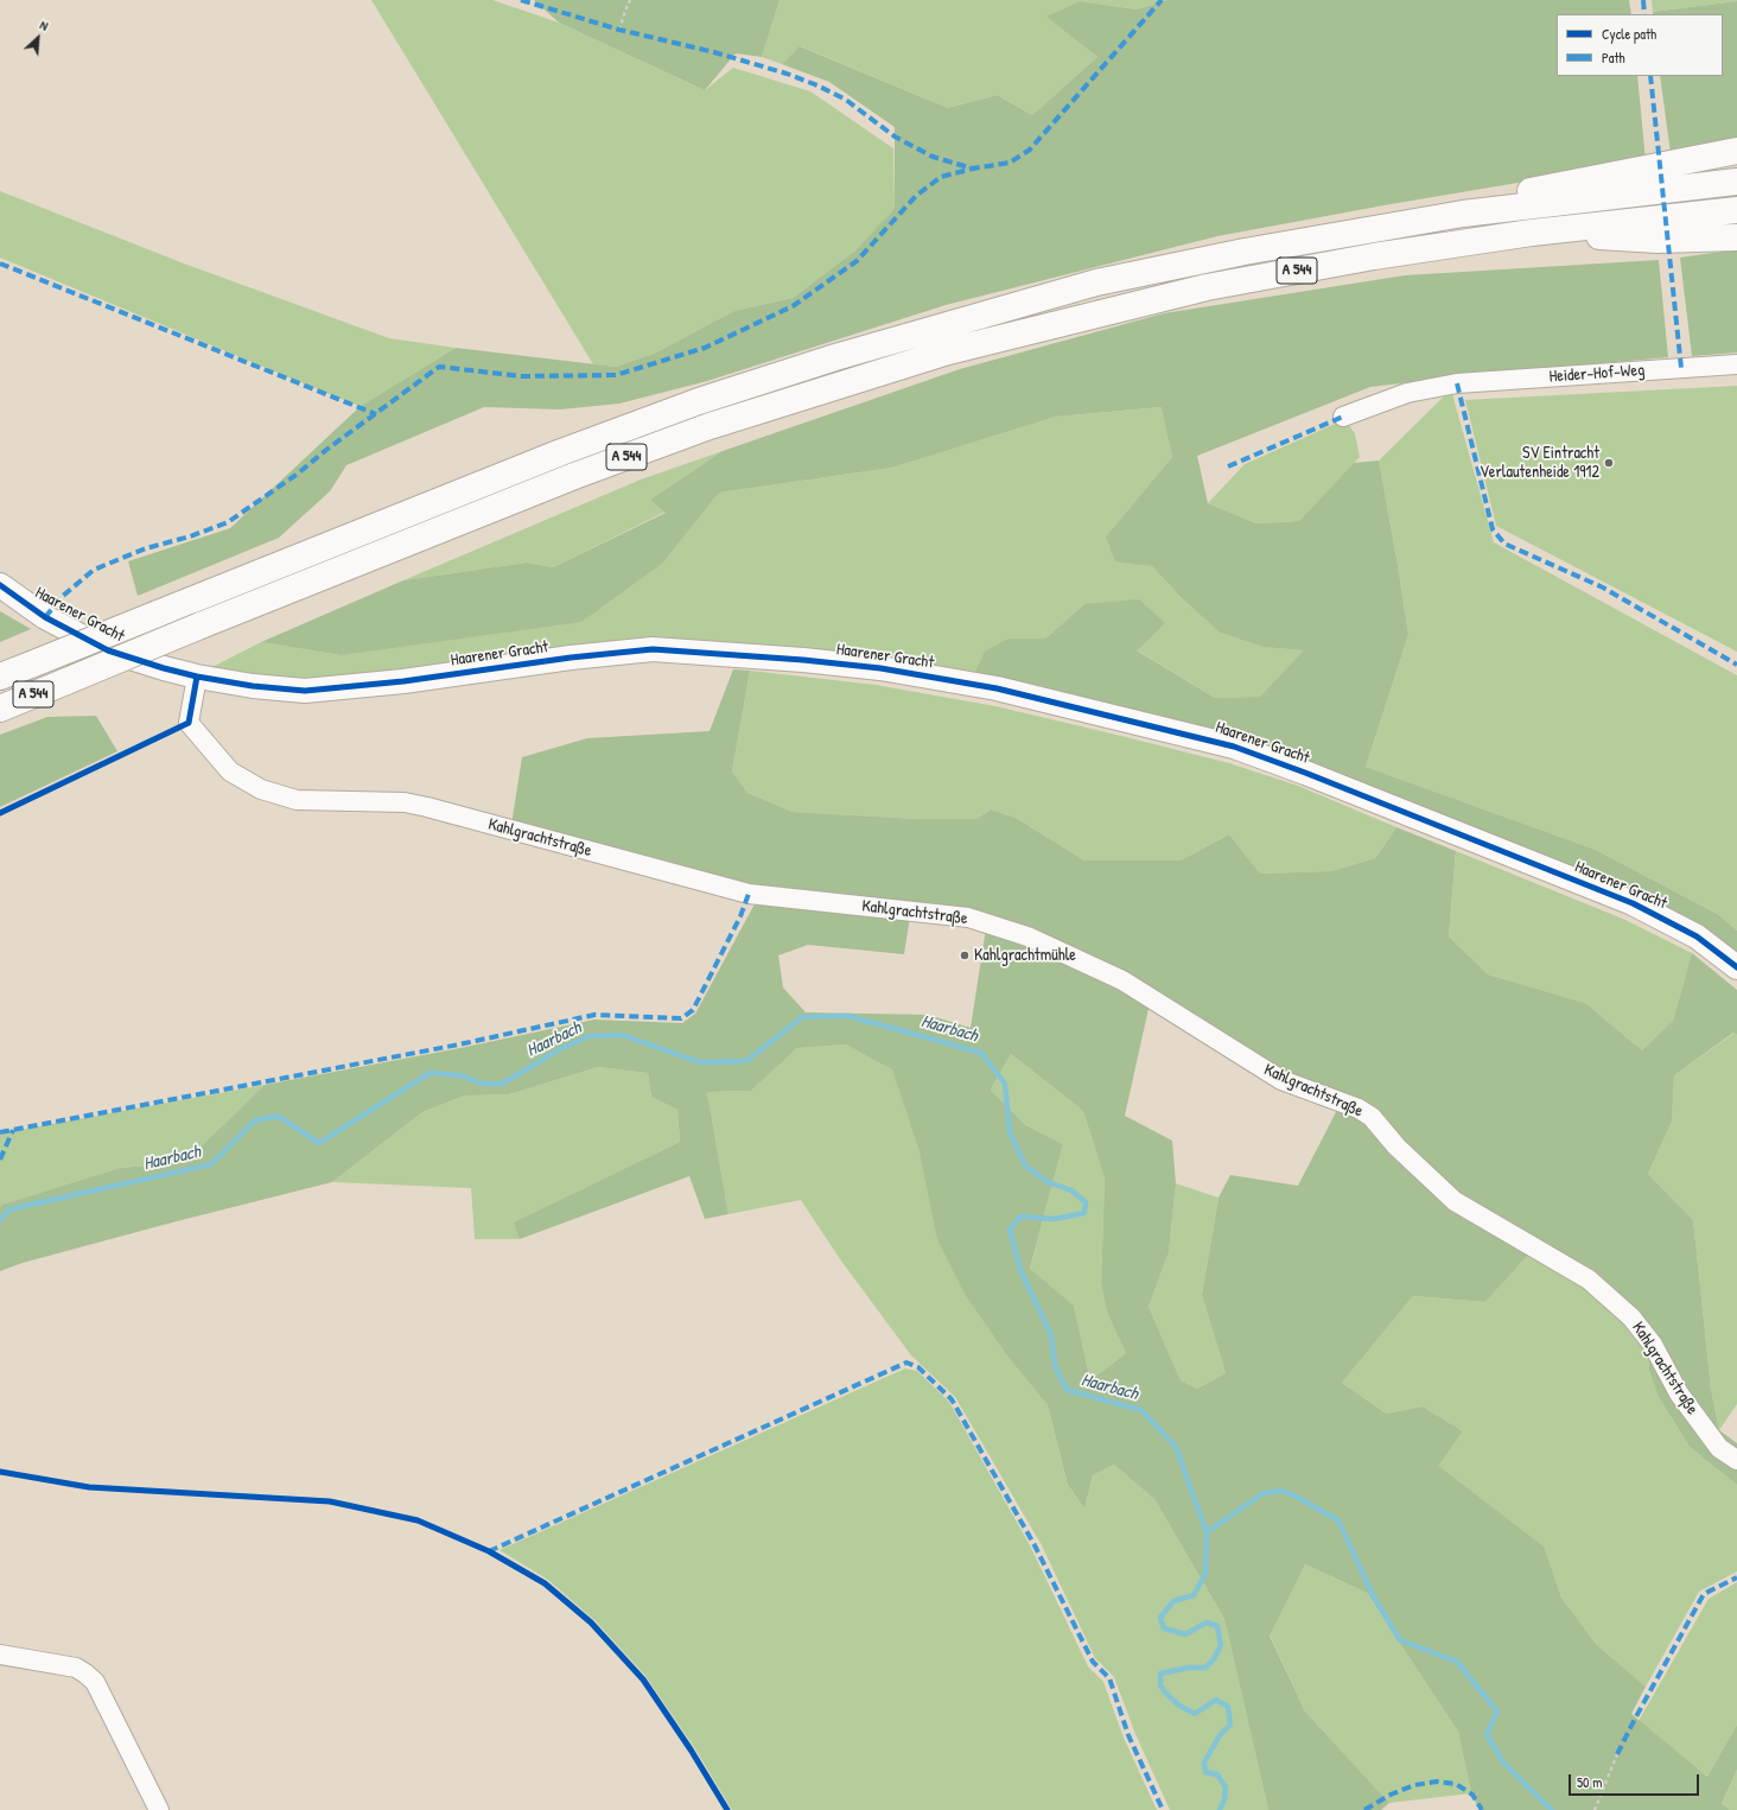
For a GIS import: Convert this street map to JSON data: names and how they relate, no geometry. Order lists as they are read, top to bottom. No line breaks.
{"streets":{"highway":["A 544"],"main road":["Haarener Gracht"],"street":["Heider-Hof-Weg","Kahlgrachtstraße"]},"crossings":[["Haarener Gracht","Kahlgrachtstraße"]],"water":["Haarbach"],"places":["SV Eintracht Verlautenheide 1912","Kahlgrachtmühle"],"legend":["Cycle path","Path"],"scale_bar":"50 m","north":"top right"}
